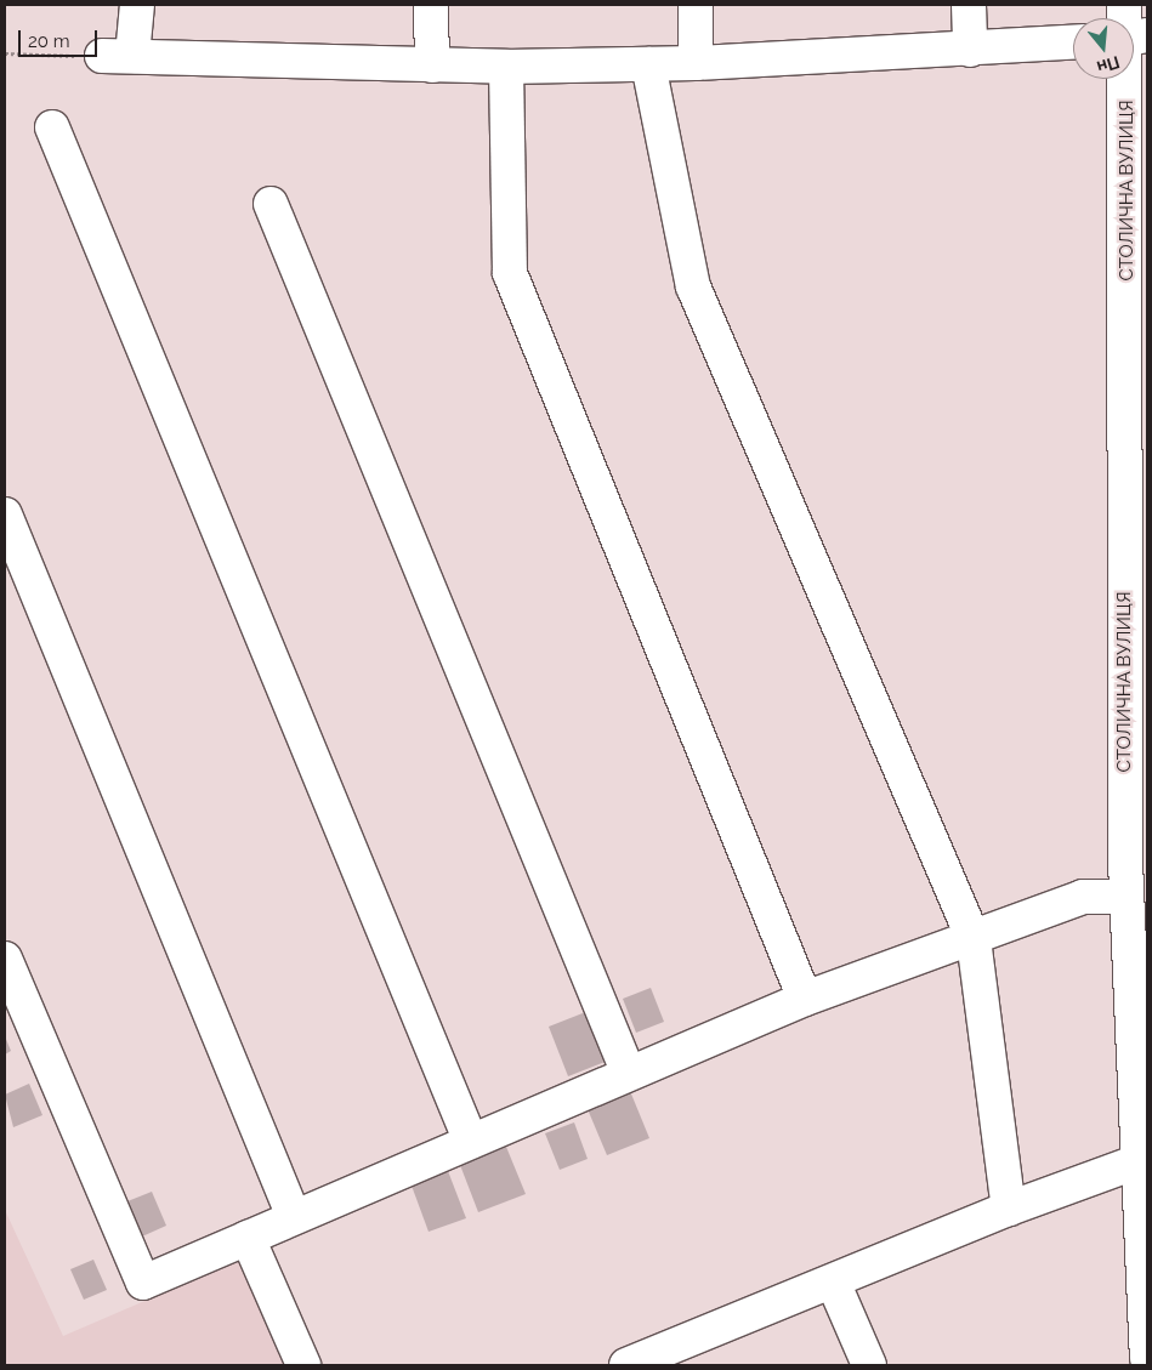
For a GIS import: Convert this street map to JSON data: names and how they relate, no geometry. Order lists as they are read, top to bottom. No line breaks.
{"streets":{"street":["СТОЛИЧНА ВУЛИЦЯ"]},"scale_bar":"20 m","north":"bottom"}
